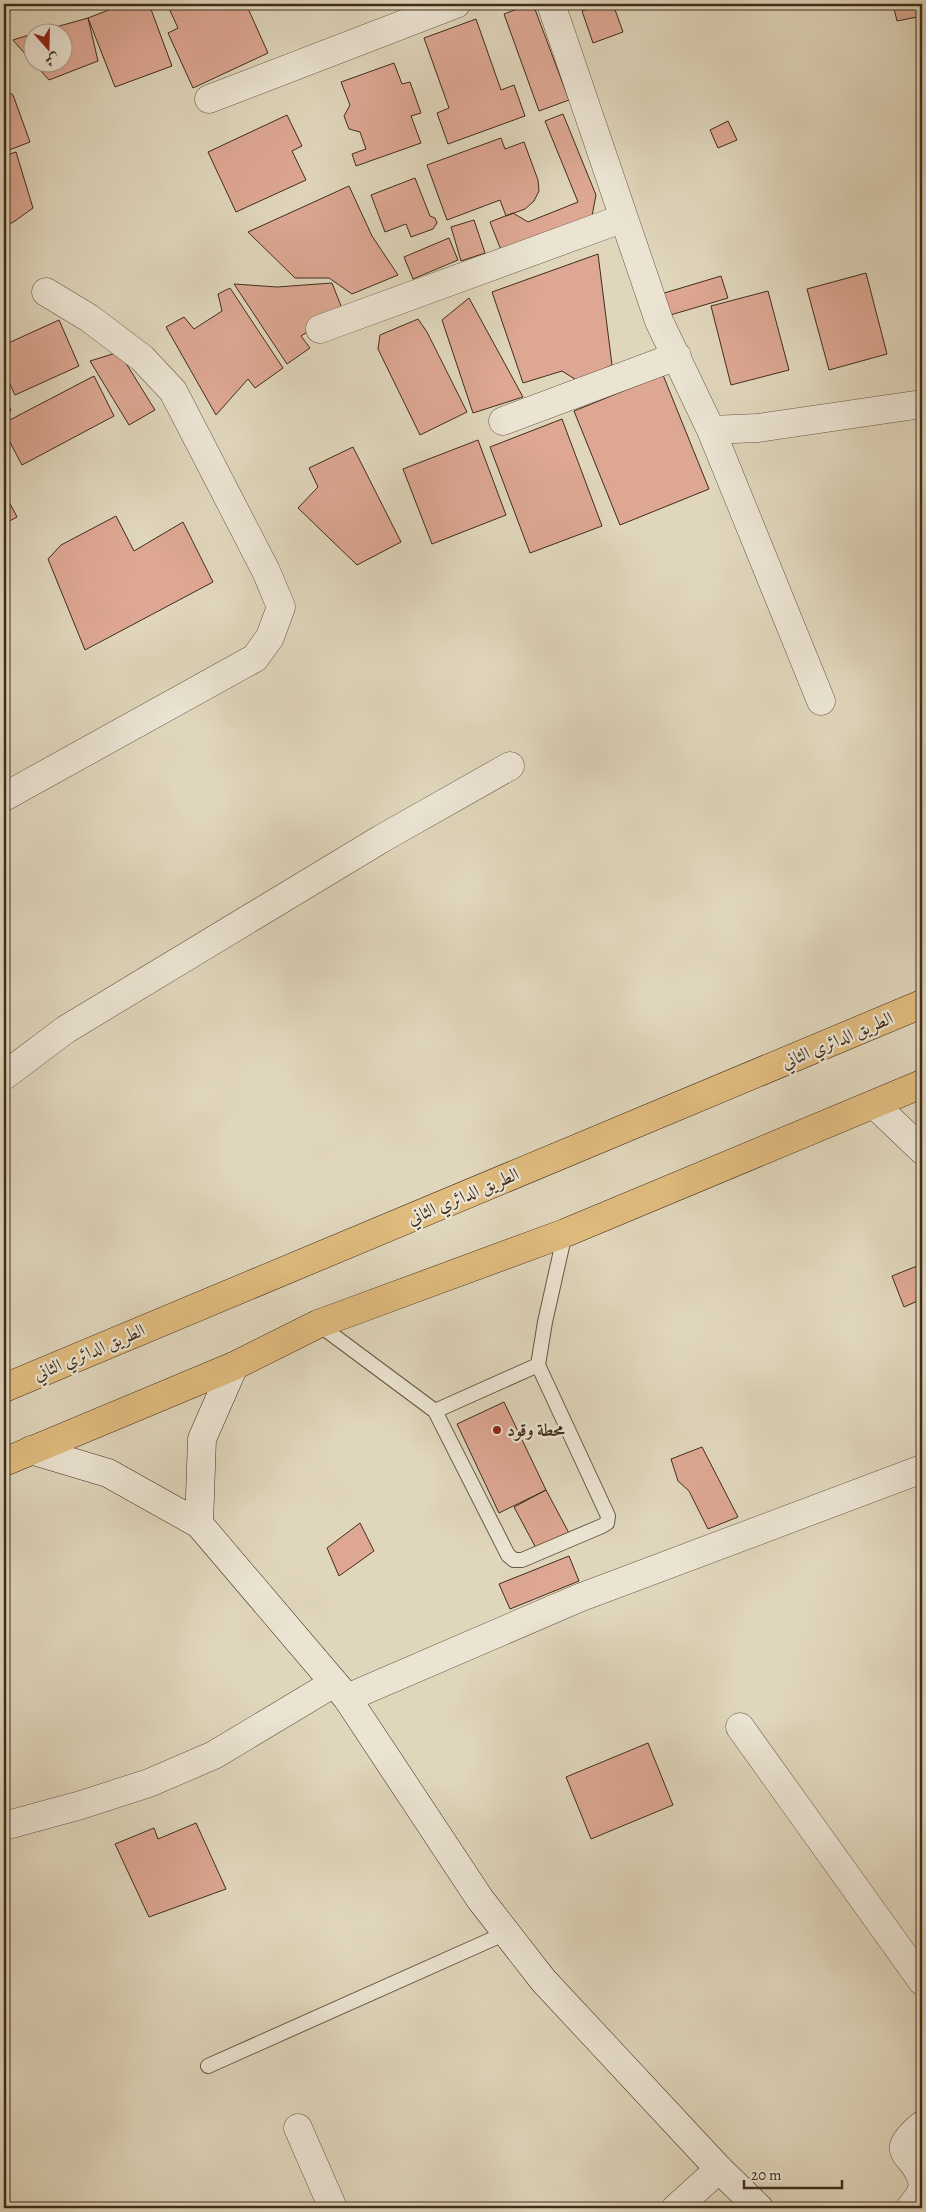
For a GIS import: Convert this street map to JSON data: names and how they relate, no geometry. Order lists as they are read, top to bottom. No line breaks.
{"streets":{"highway":["الطريق الدائري الثاني"]},"places":["محطة وقود"],"scale_bar":"20 m","north":"bottom"}
